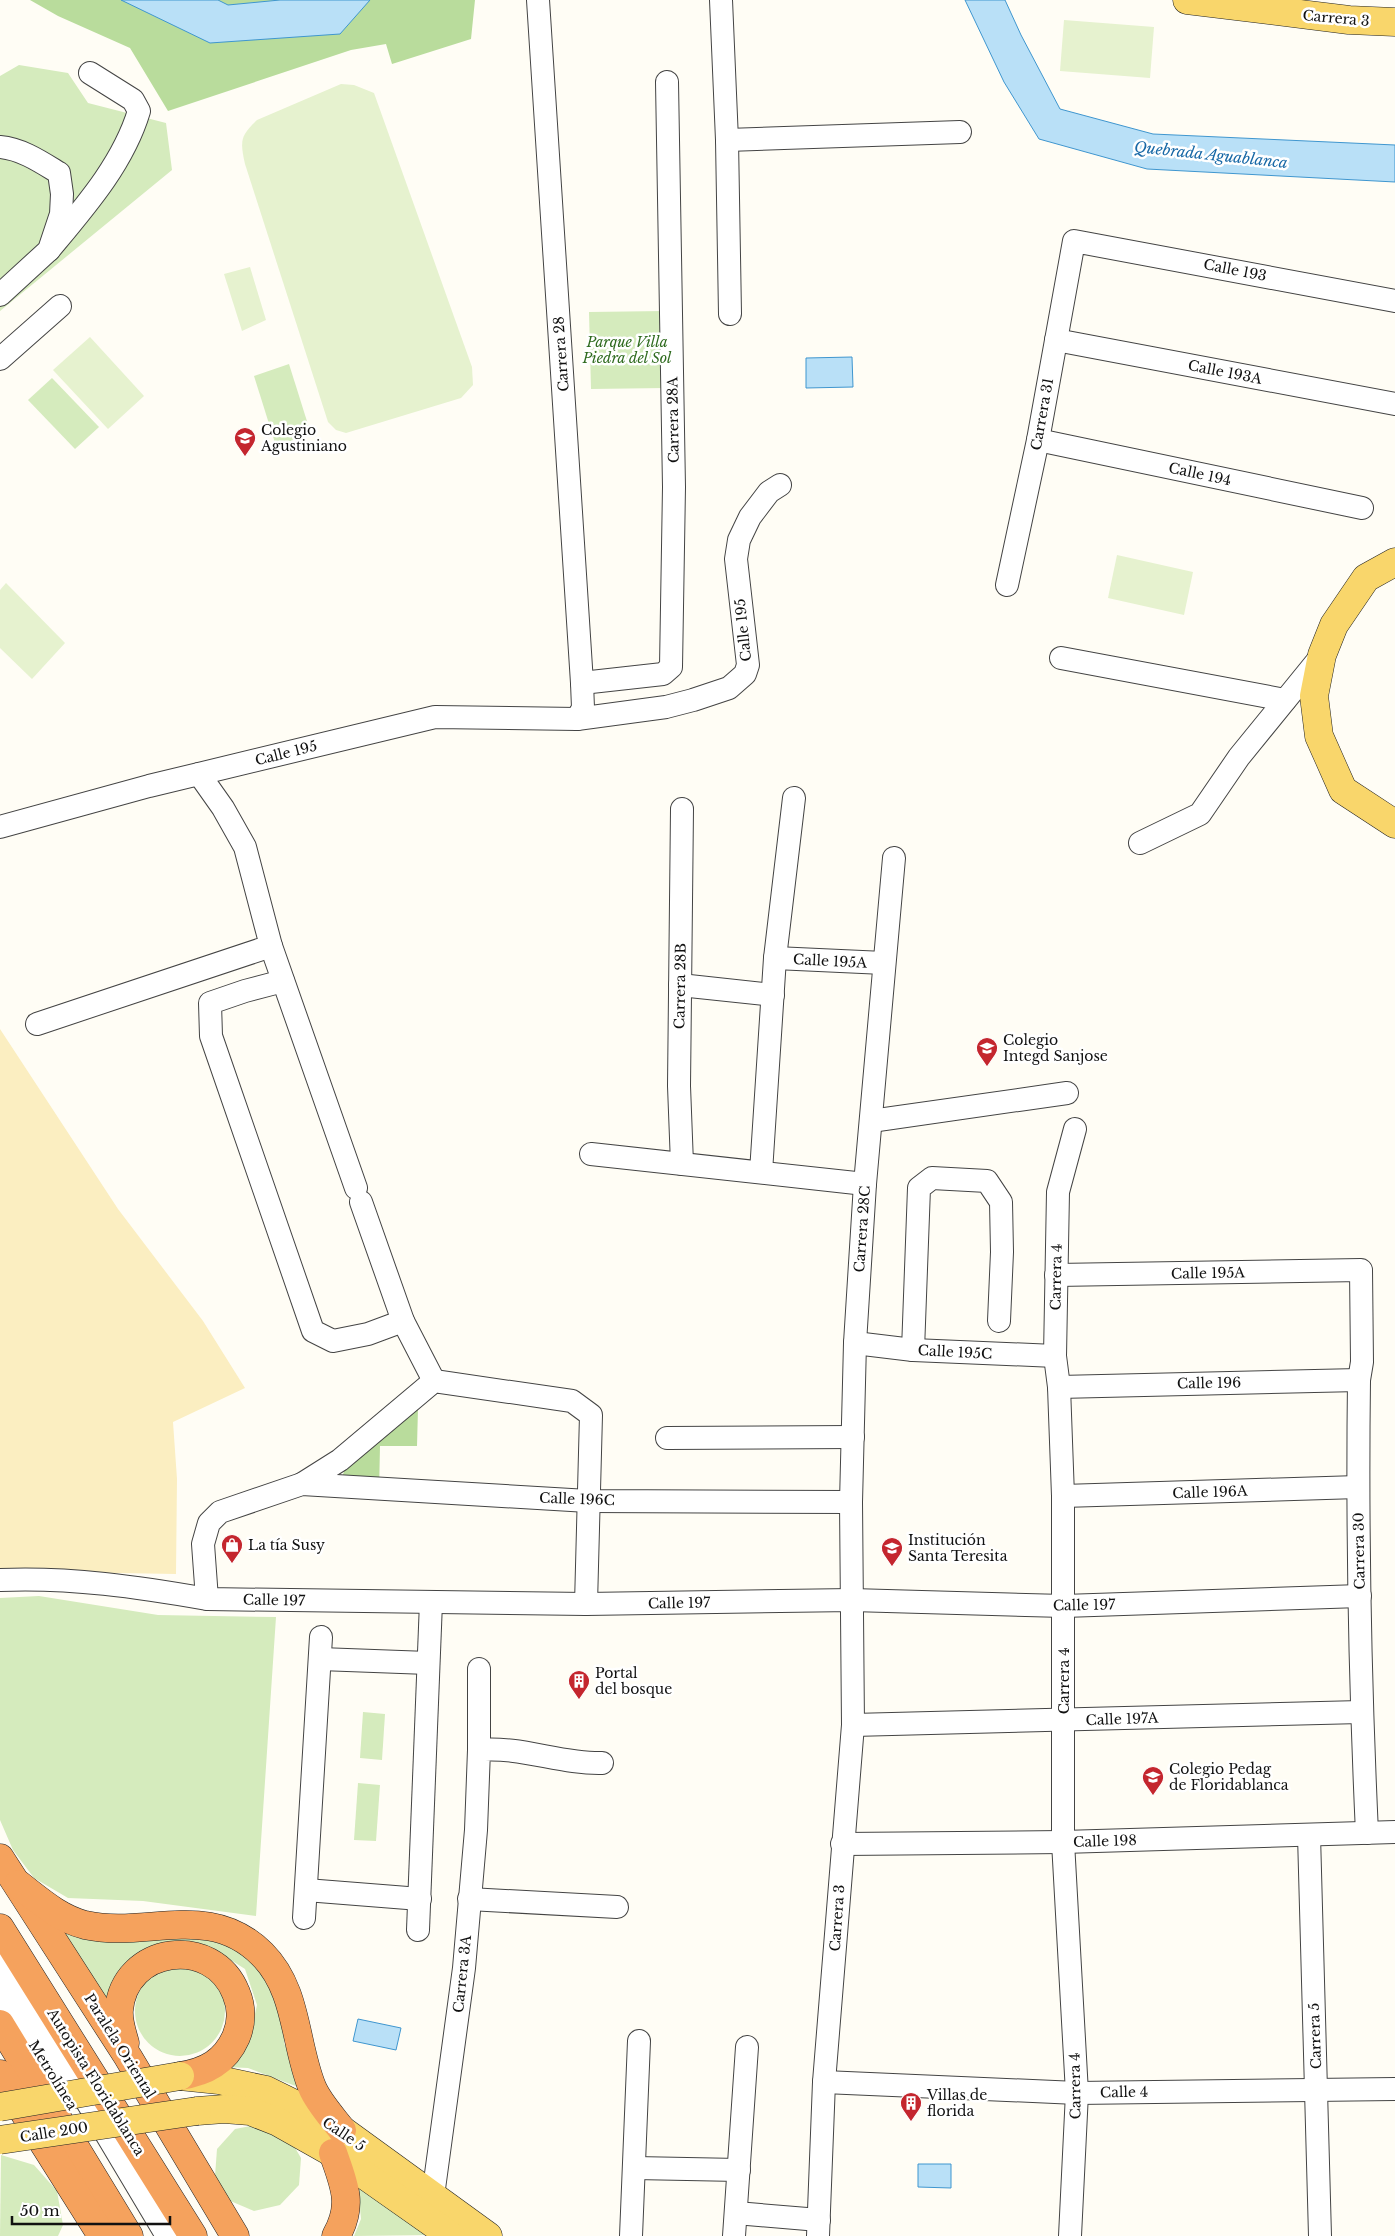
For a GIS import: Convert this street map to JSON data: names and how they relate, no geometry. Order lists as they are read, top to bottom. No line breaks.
{"streets":{"highway":["Paralela Oriental","Autopista Floridablanca"],"main road":["Carrera 3","Calle 200","Calle 5"],"street":["Calle 193","Carrera 28","Calle 193A","Carrera 31","Carrera 28A","Calle 194","Calle 195","Calle 195A","Carrera 28B","Carrera 28C","Carrera 4","Calle 195C","Calle 196","Calle 196A","Calle 196C","Carrera 30","Calle 197","Calle 197A","Calle 198","Carrera 3A","Carrera 5","Metrolínea","Calle 4"]},"crossings":[["Carrera 3","Carrera 28C"],["Carrera 3","Calle 197"],["Carrera 3","Calle 197A"],["Carrera 3","Calle 198"],["Carrera 3","Calle 4"],["Calle 193","Carrera 31"],["Carrera 28","Carrera 28A"],["Carrera 28","Calle 195"],["Calle 193A","Carrera 31"],["Carrera 31","Calle 194"],["Calle 195A","Carrera 28C"],["Calle 195A","Carrera 4"],["Calle 195A","Carrera 30"],["Carrera 28C","Calle 195C"],["Carrera 28C","Calle 196C"],["Carrera 28C","Calle 197"],["Carrera 4","Calle 195C"],["Carrera 4","Calle 196"],["Carrera 4","Calle 196A"],["Carrera 4","Calle 197"],["Carrera 4","Calle 197A"],["Carrera 4","Calle 198"],["Carrera 4","Calle 4"],["Calle 196","Carrera 30"],["Calle 196A","Carrera 30"],["Calle 196C","Calle 197"],["Carrera 30","Calle 197"],["Carrera 30","Calle 197A"],["Carrera 30","Calle 198"],["Calle 198","Carrera 5"],["Carrera 3A","Calle 5"],["Carrera 5","Calle 4"],["Calle 200","Calle 5"]],"water":["Quebrada Aguablanca"],"parks":["Parque Villa Piedra del Sol"],"places":{"school or university":["Colegio Agustiniano","Colegio Integd Sanjose","Institución Santa Teresita","Colegio Pedag de Floridablanca"],"shop":["La tía Susy"],"building":["Portal del bosque","Villas de florida"]},"scale_bar":"50 m"}
